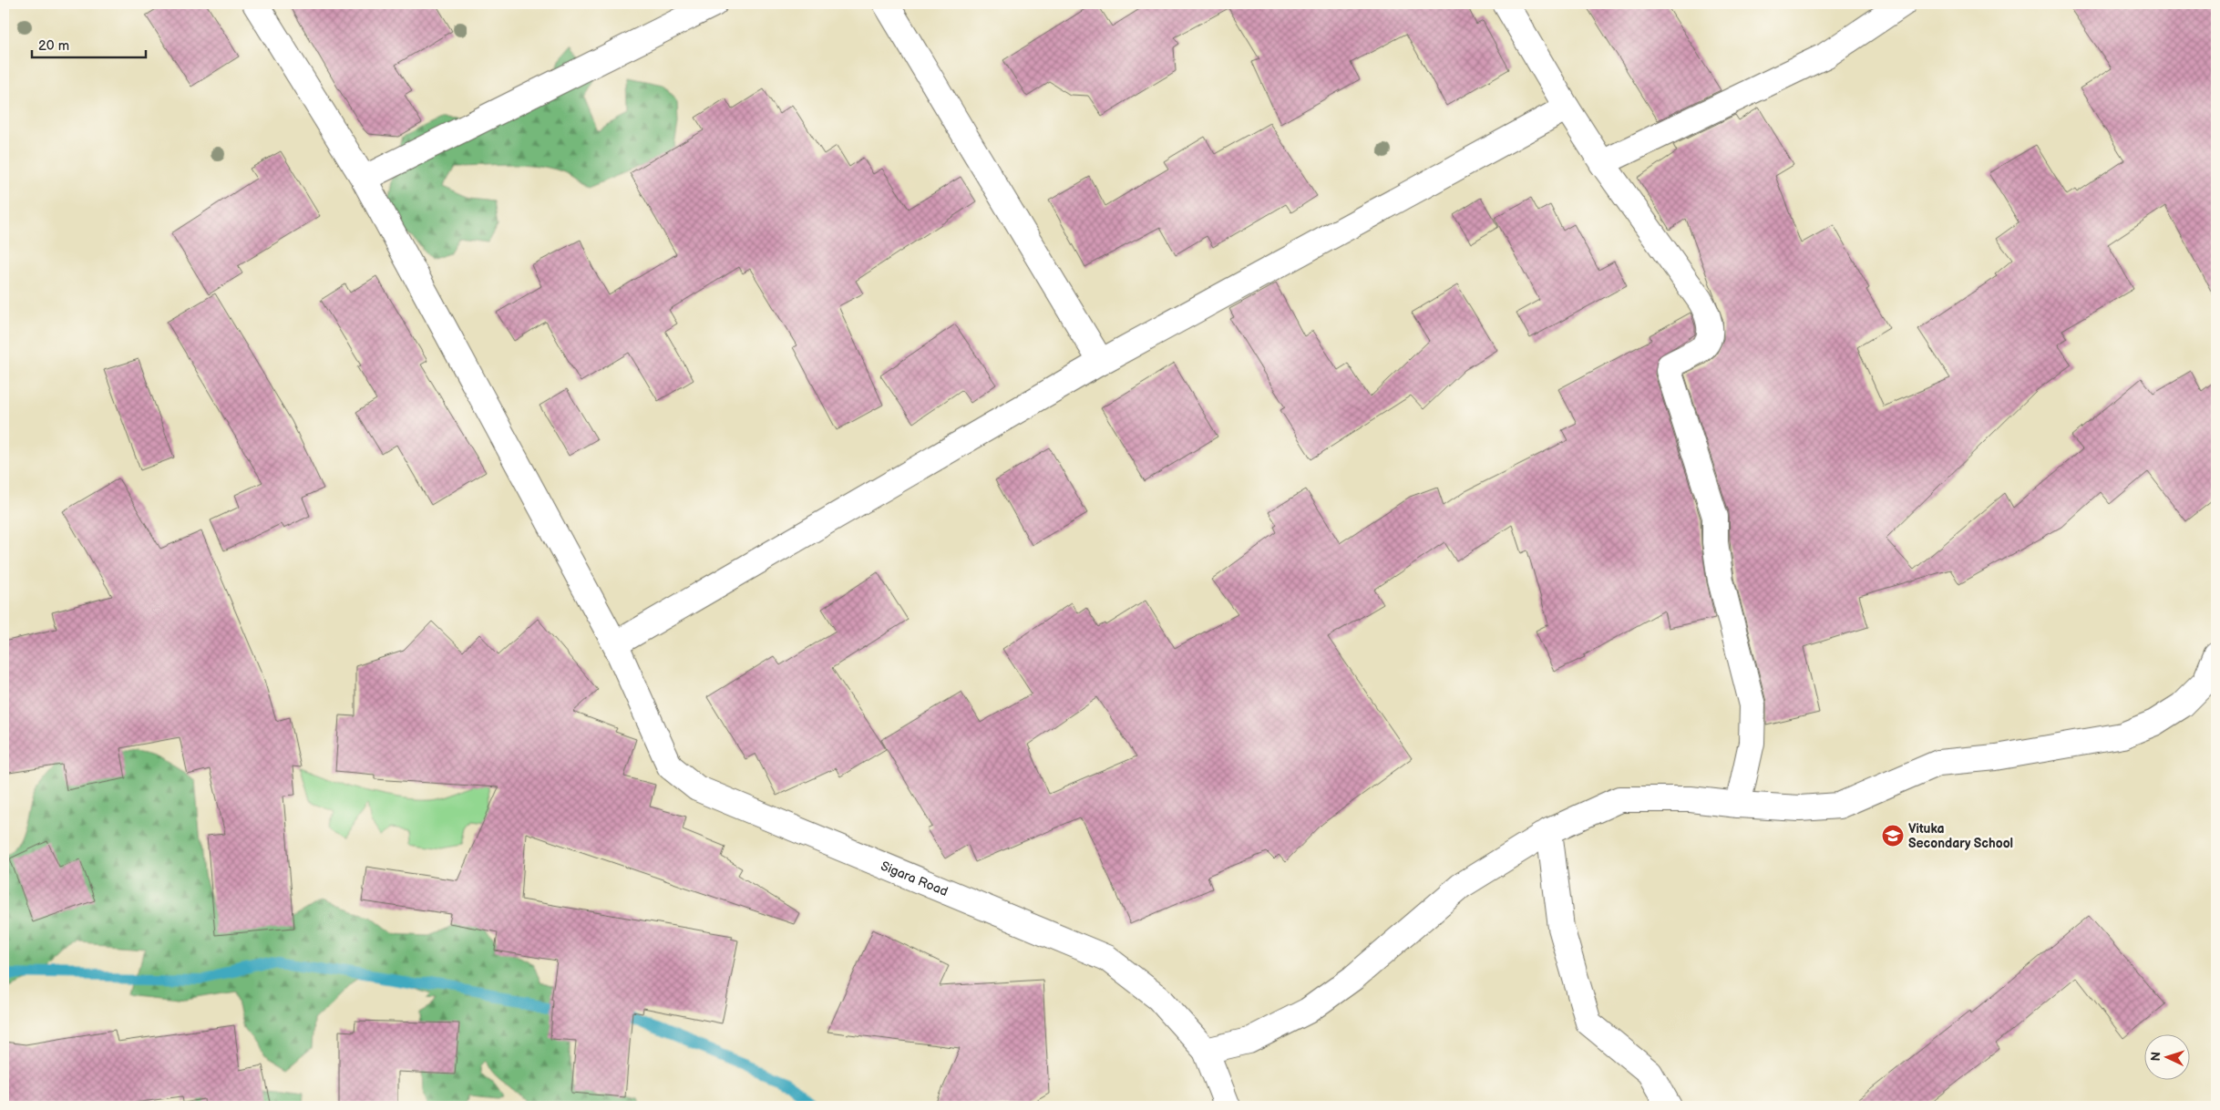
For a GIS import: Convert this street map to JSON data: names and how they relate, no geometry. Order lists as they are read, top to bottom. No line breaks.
{"streets":{"street":["Sigara Road"]},"places":{"school or university":["Vituka Secondary School"]},"scale_bar":"20 m","north":"left"}
